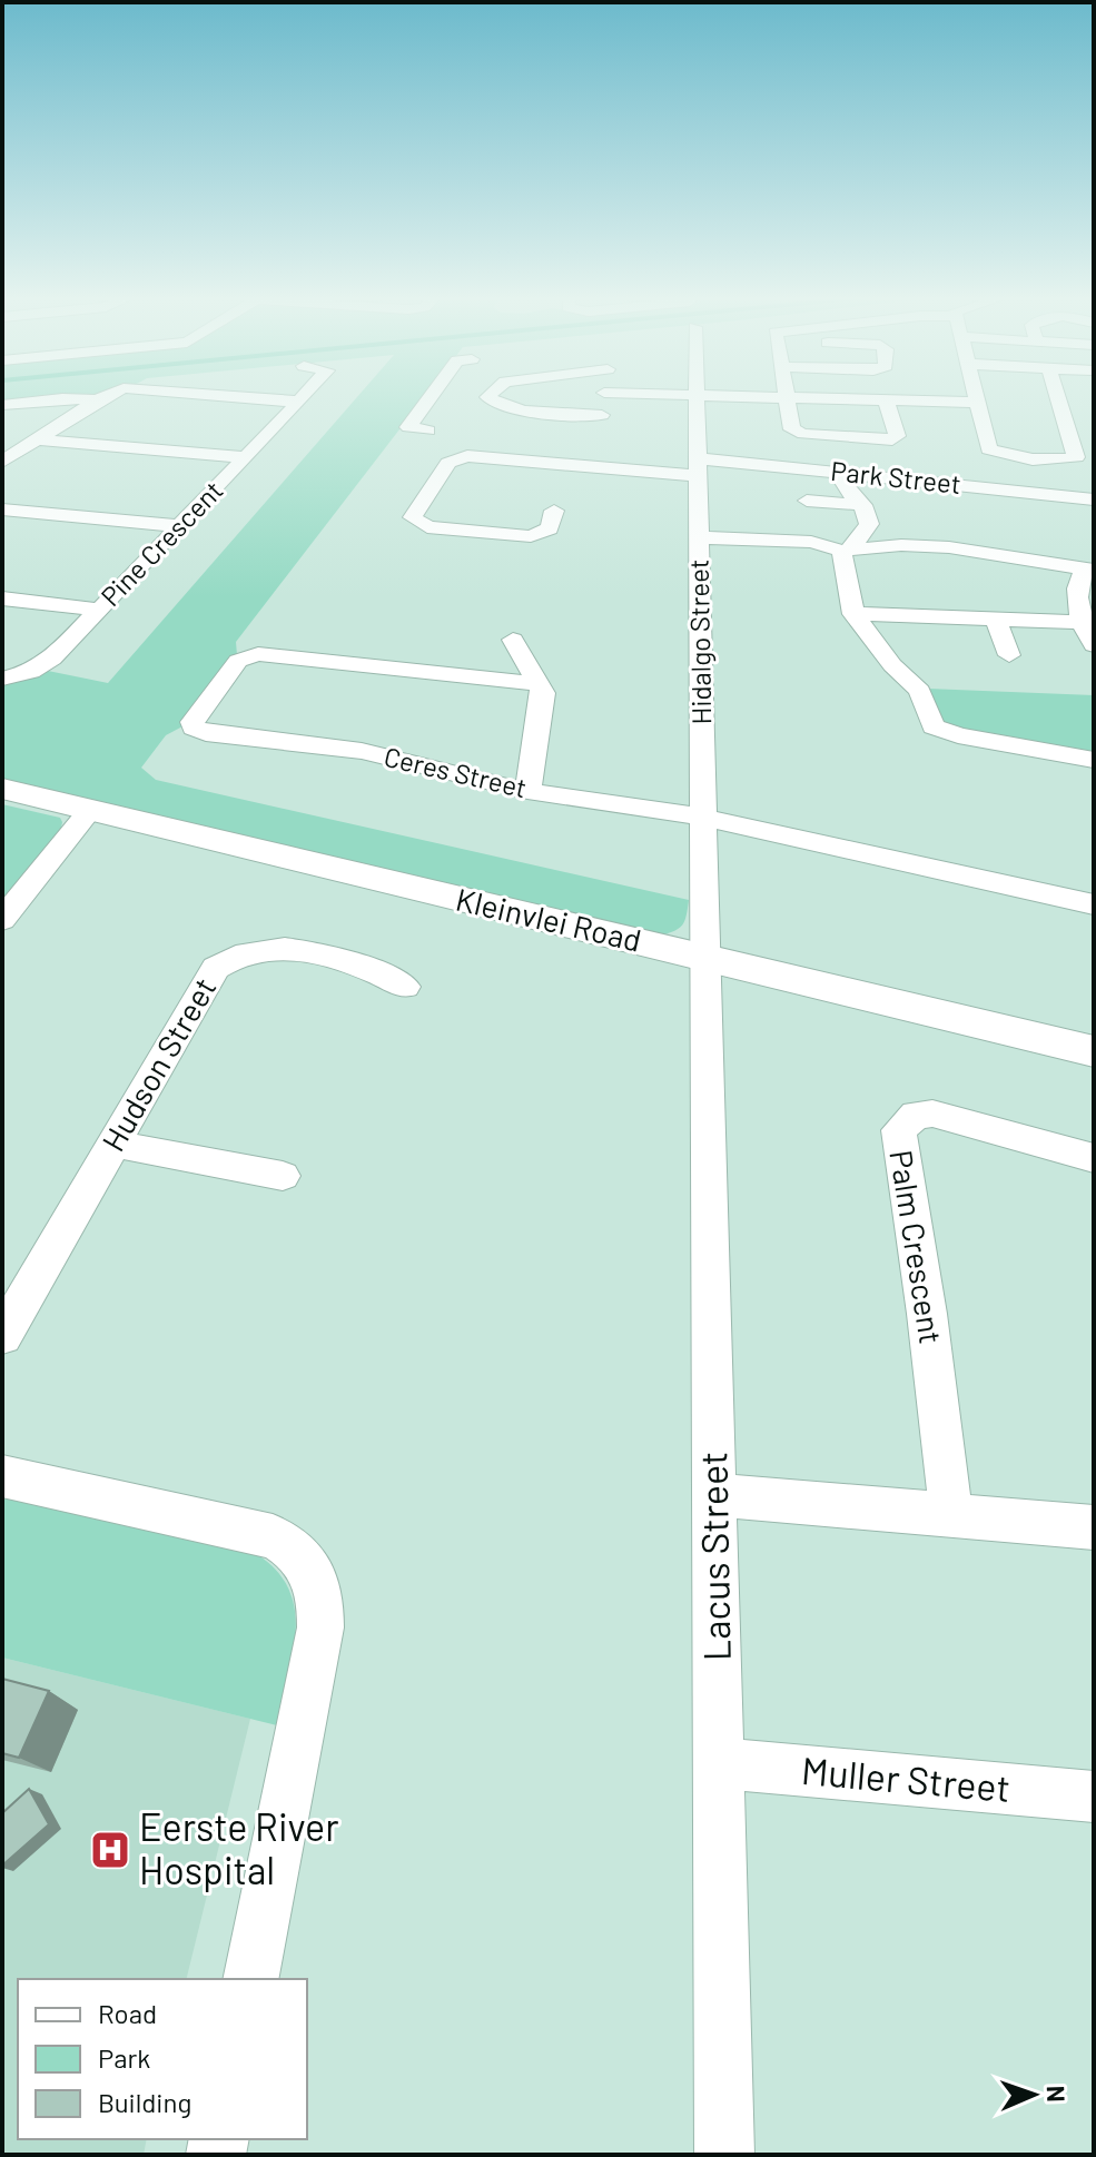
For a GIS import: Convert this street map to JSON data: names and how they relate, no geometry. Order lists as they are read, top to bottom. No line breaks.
{"streets":{"street":["Park Street","Pine Crescent","Hidalgo Street","Ceres Street","Kleinvlei Road","Hudson Street","Palm Crescent","Lacus Street","Muller Street"]},"crossings":[["Park Street","Hidalgo Street"],["Hidalgo Street","Ceres Street"],["Hidalgo Street","Kleinvlei Road"],["Hidalgo Street","Lacus Street"],["Kleinvlei Road","Lacus Street"],["Lacus Street","Muller Street"]],"places":{"hospital":["Eerste River Hospital"]},"legend":["Road","Park","Building"],"north":"right"}
